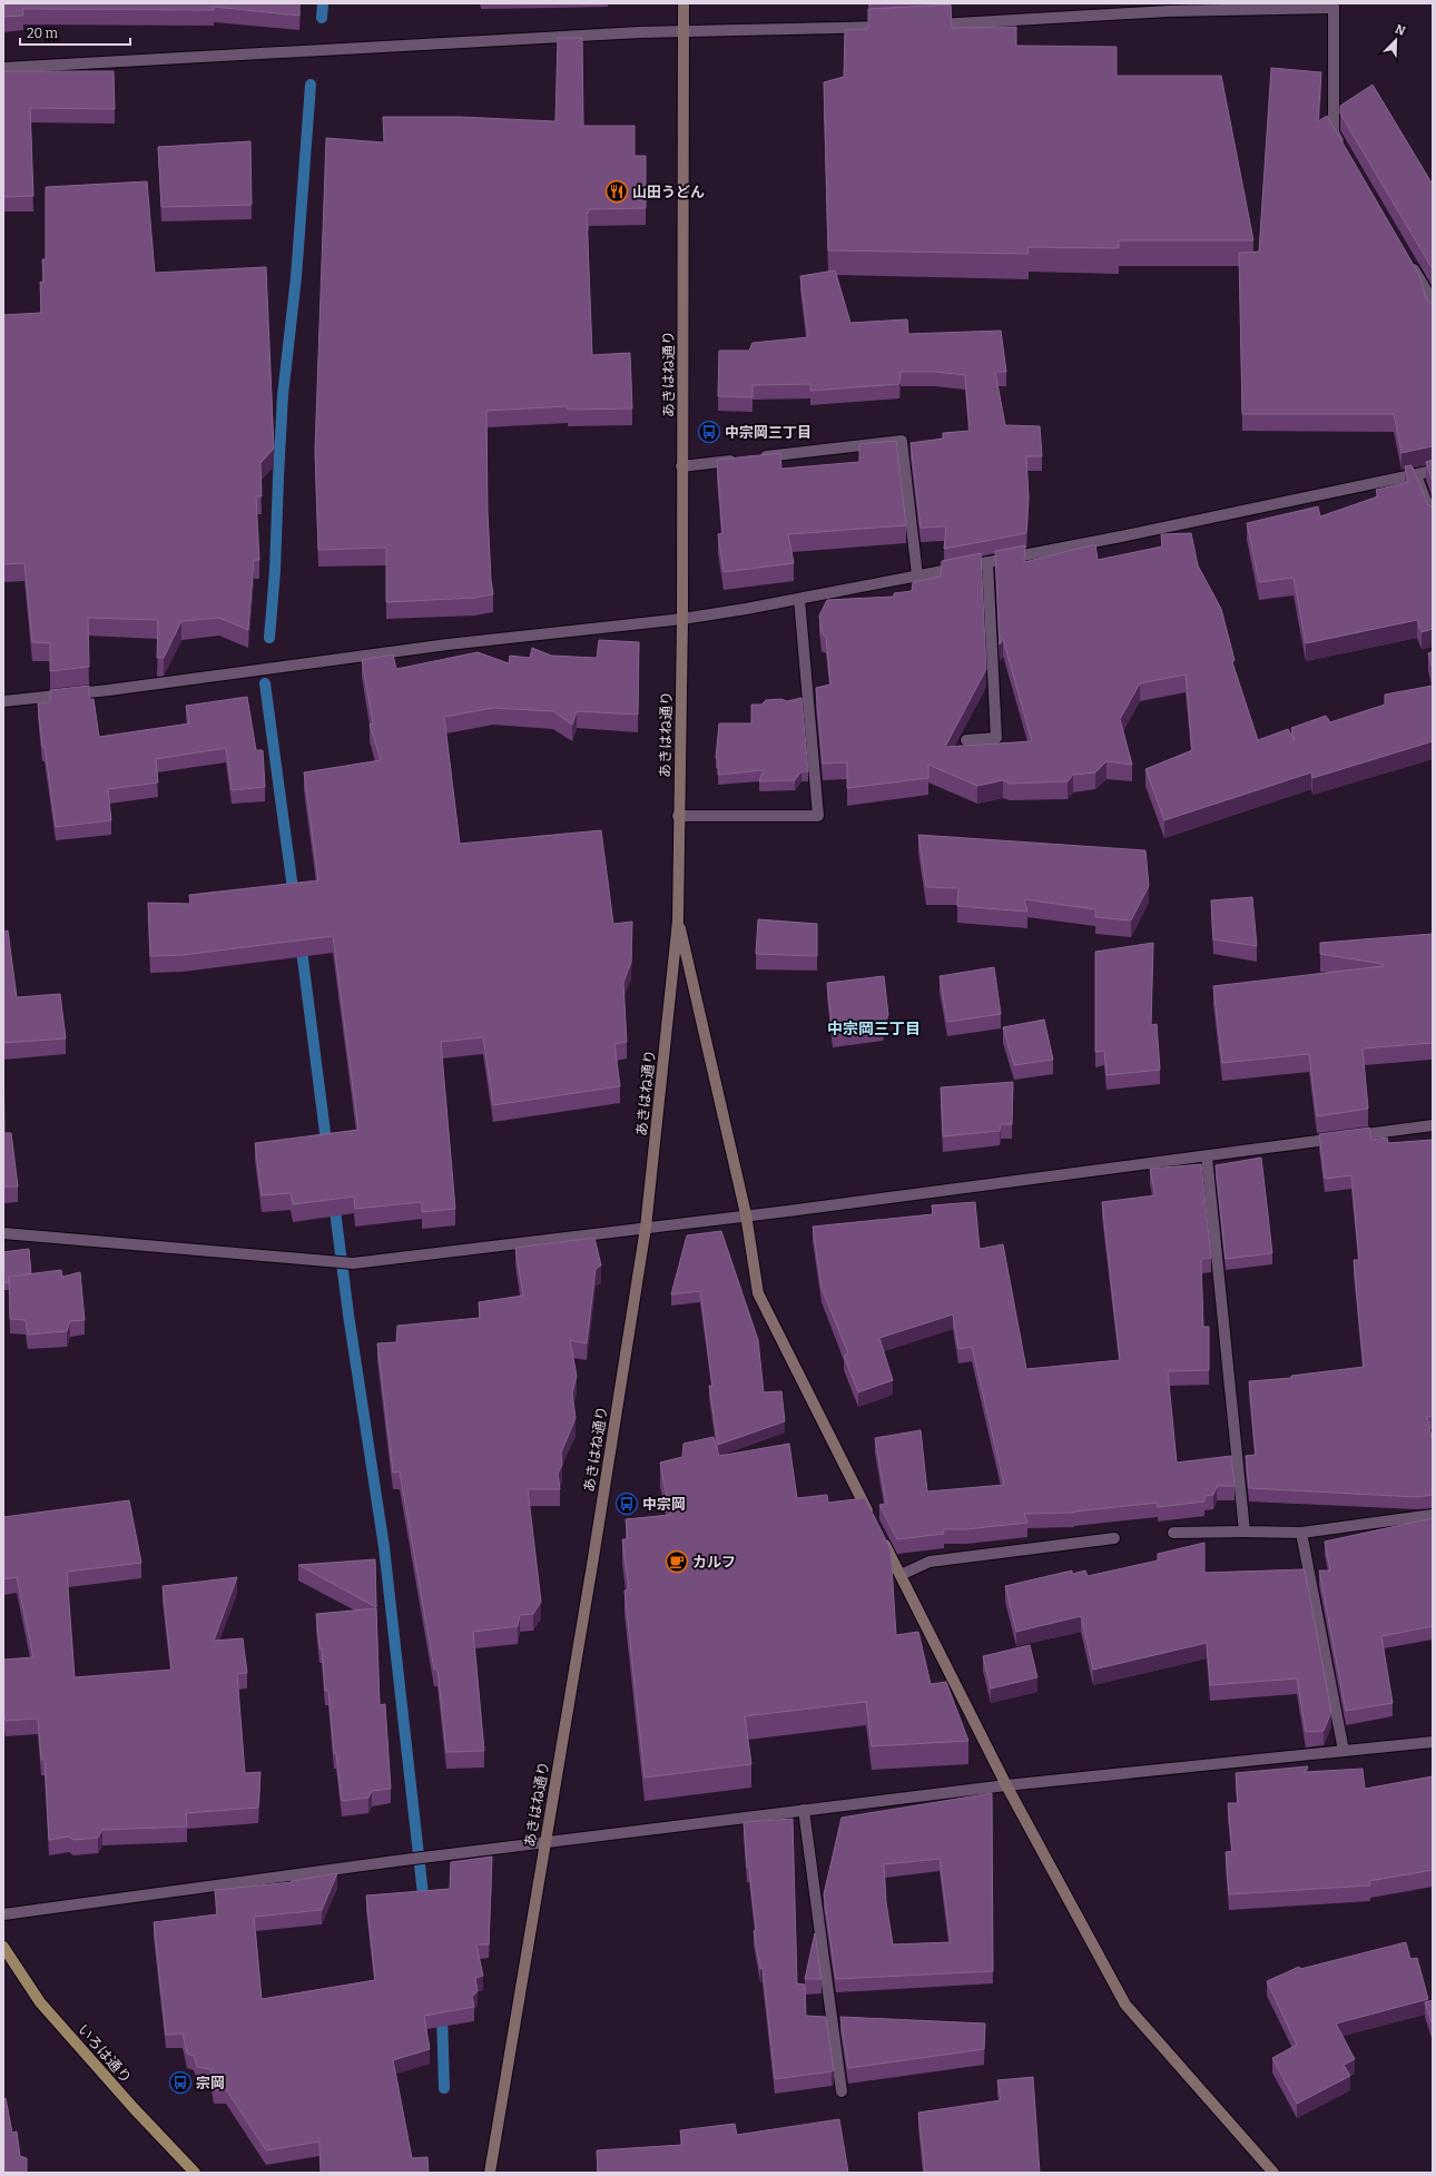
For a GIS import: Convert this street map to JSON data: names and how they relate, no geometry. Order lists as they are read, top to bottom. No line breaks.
{"streets":{"main road":["いろは通り"],"street":["あきはね通り"]},"districts":["中宗岡三丁目"],"places":{"restaurant":["山田うどん"],"bus stop":["中宗岡三丁目","中宗岡","宗岡"],"cafe":["カルフ"]},"scale_bar":"20 m","north":"top right"}
